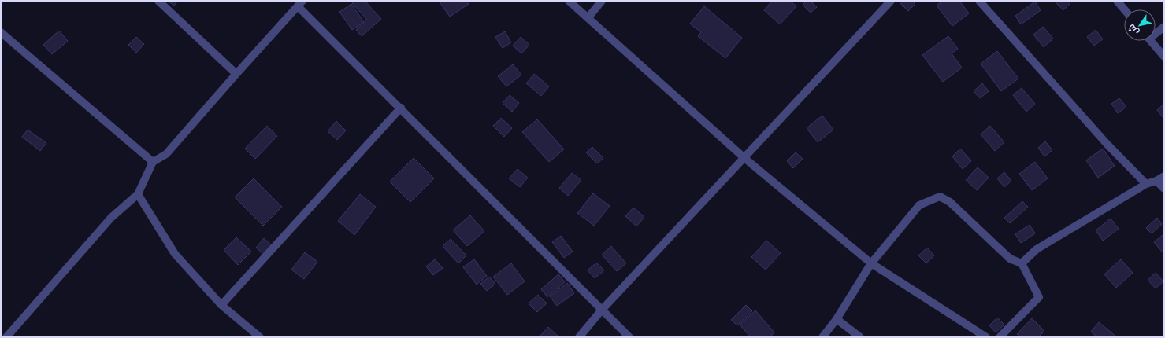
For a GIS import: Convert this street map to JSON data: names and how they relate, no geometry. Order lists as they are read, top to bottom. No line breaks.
{"north":"bottom left"}
